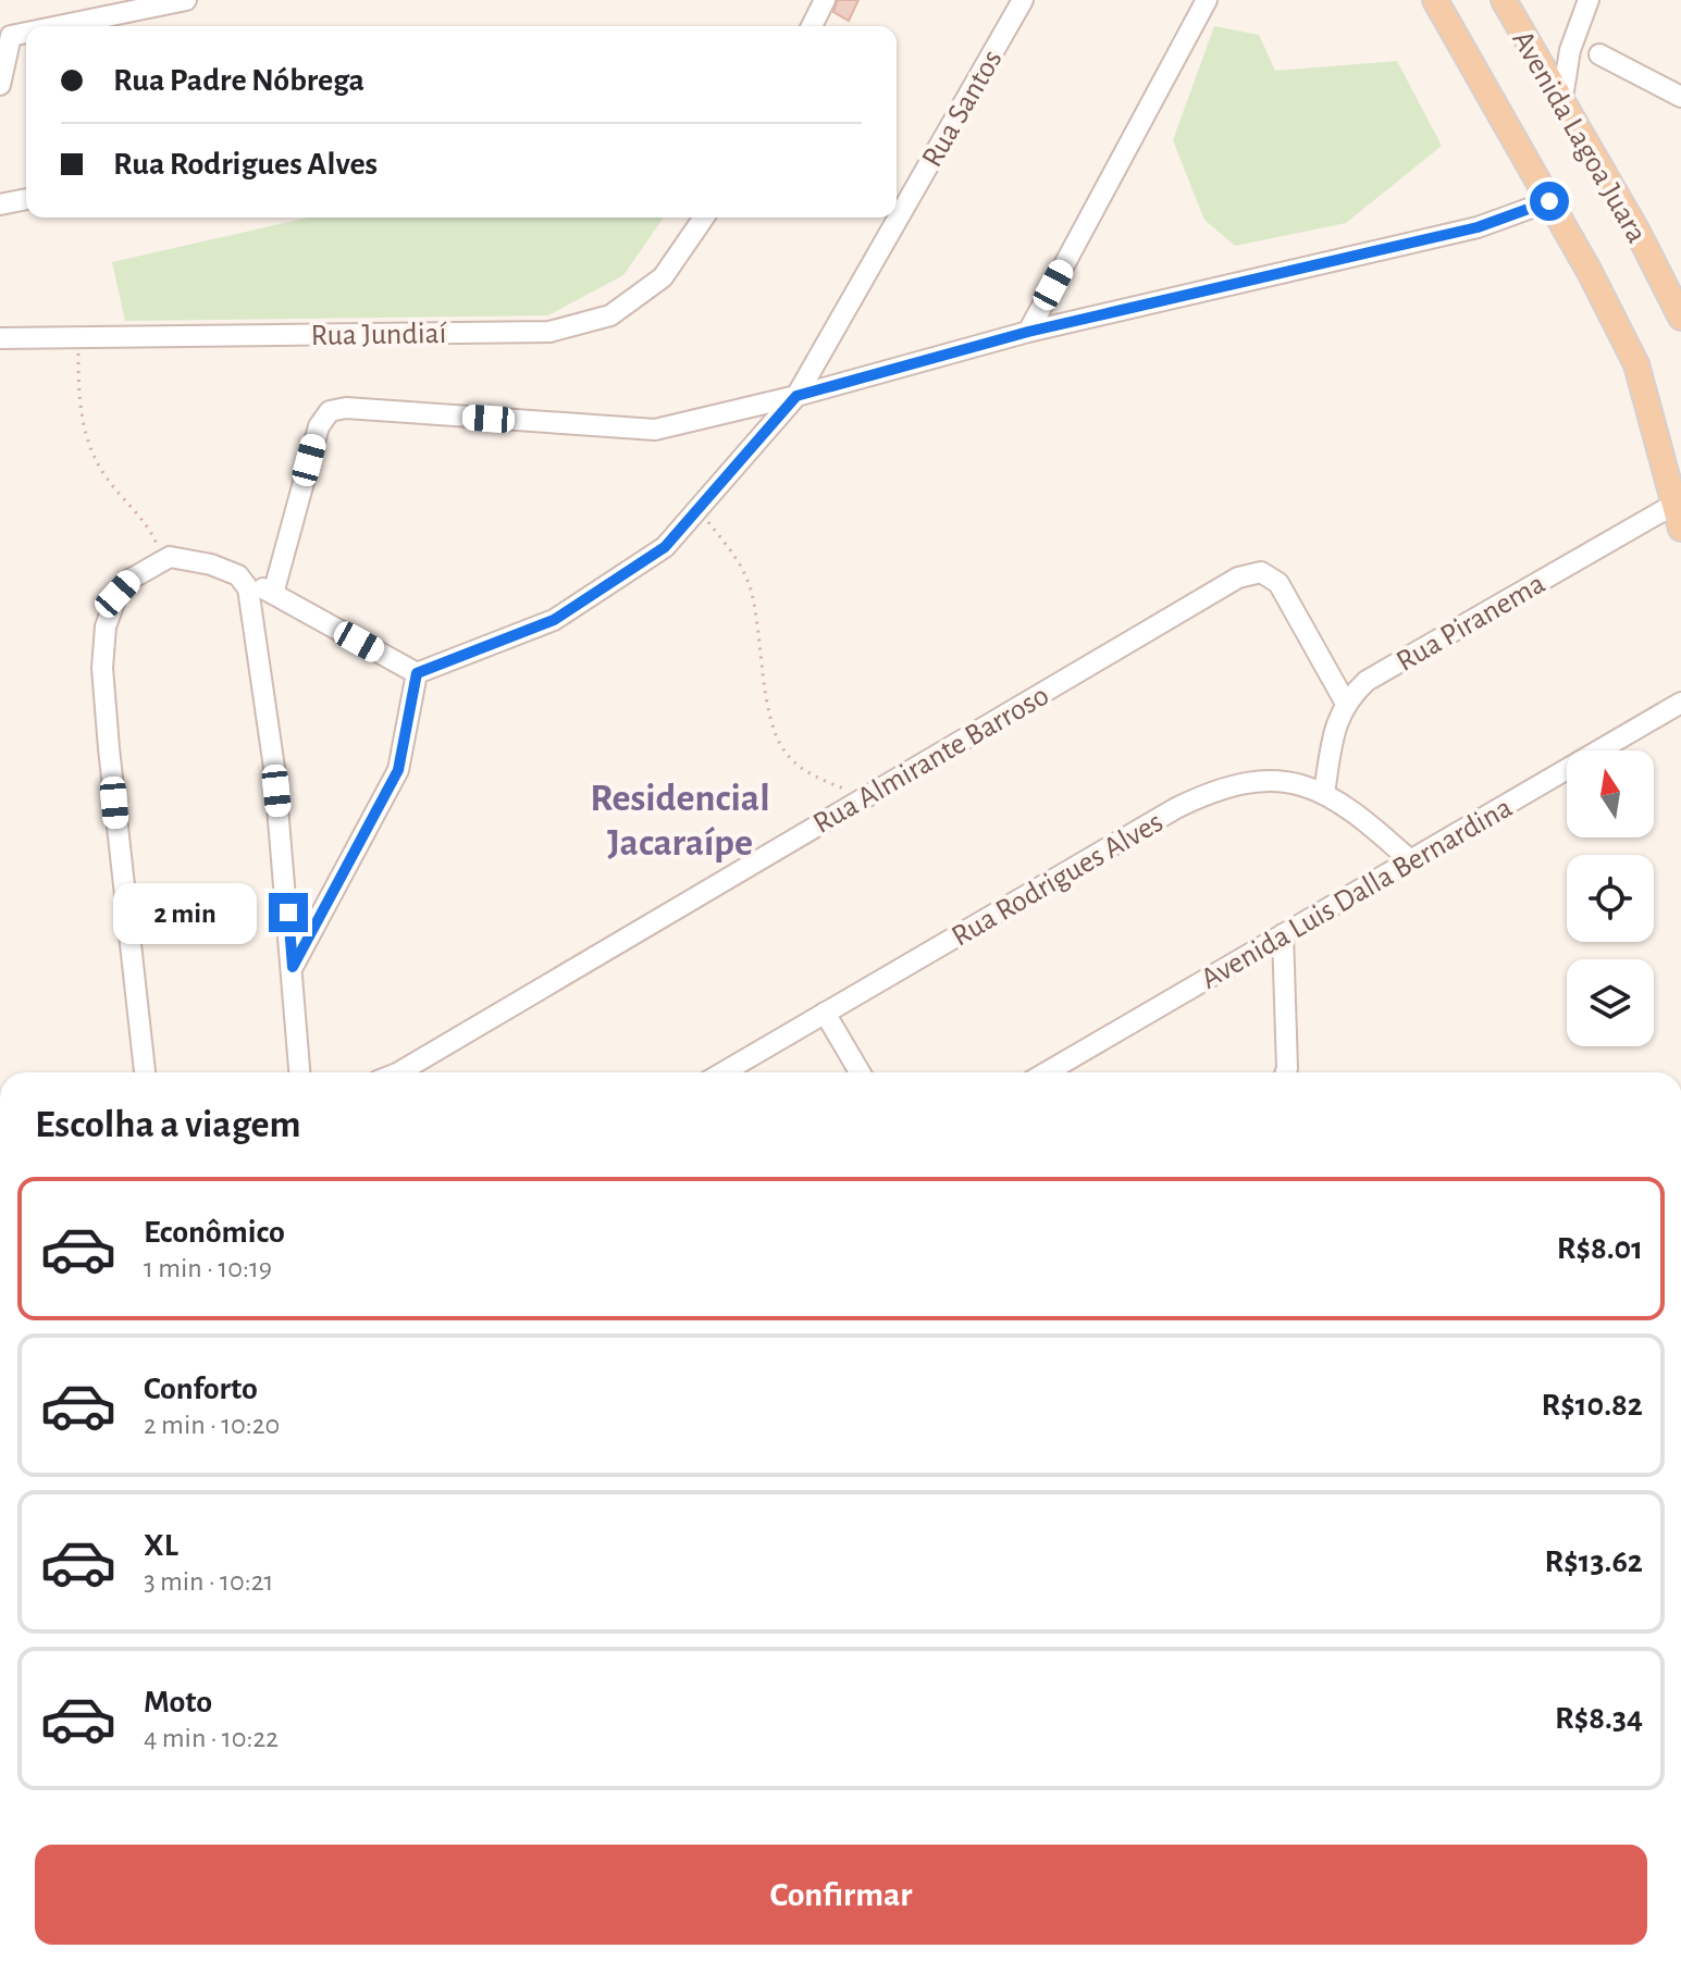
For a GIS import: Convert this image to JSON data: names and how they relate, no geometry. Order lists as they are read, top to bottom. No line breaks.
{"streets":{"main road":["Avenida Lagoa Juara"],"street":["Rua Santos","Rua Jundiaí","Rua Piranema","Rua Almirante Barroso","Rua Rodrigues Alves","Avenida Luis Dalla Bernardina"]},"crossings":[["Avenida Lagoa Juara","Rua Piranema"],["Rua Piranema","Rua Almirante Barroso"],["Rua Rodrigues Alves","Avenida Luis Dalla Bernardina"]],"districts":["Residencial Jacaraípe"],"north":"top","page":{"banner":["Rua Padre Nóbrega","Rua Rodrigues Alves"],"bubble":"2 min","heading":"Escolha a viagem","list":[{"name":"Econômico","note":"1 min · 10:19","value":"R$8.01"},{"name":"Conforto","note":"2 min · 10:20","value":"R$10.82"},{"name":"XL","note":"3 min · 10:21","value":"R$13.62"},{"name":"Moto","note":"4 min · 10:22","value":"R$8.34"}],"buttons":"Confirmar"}}
